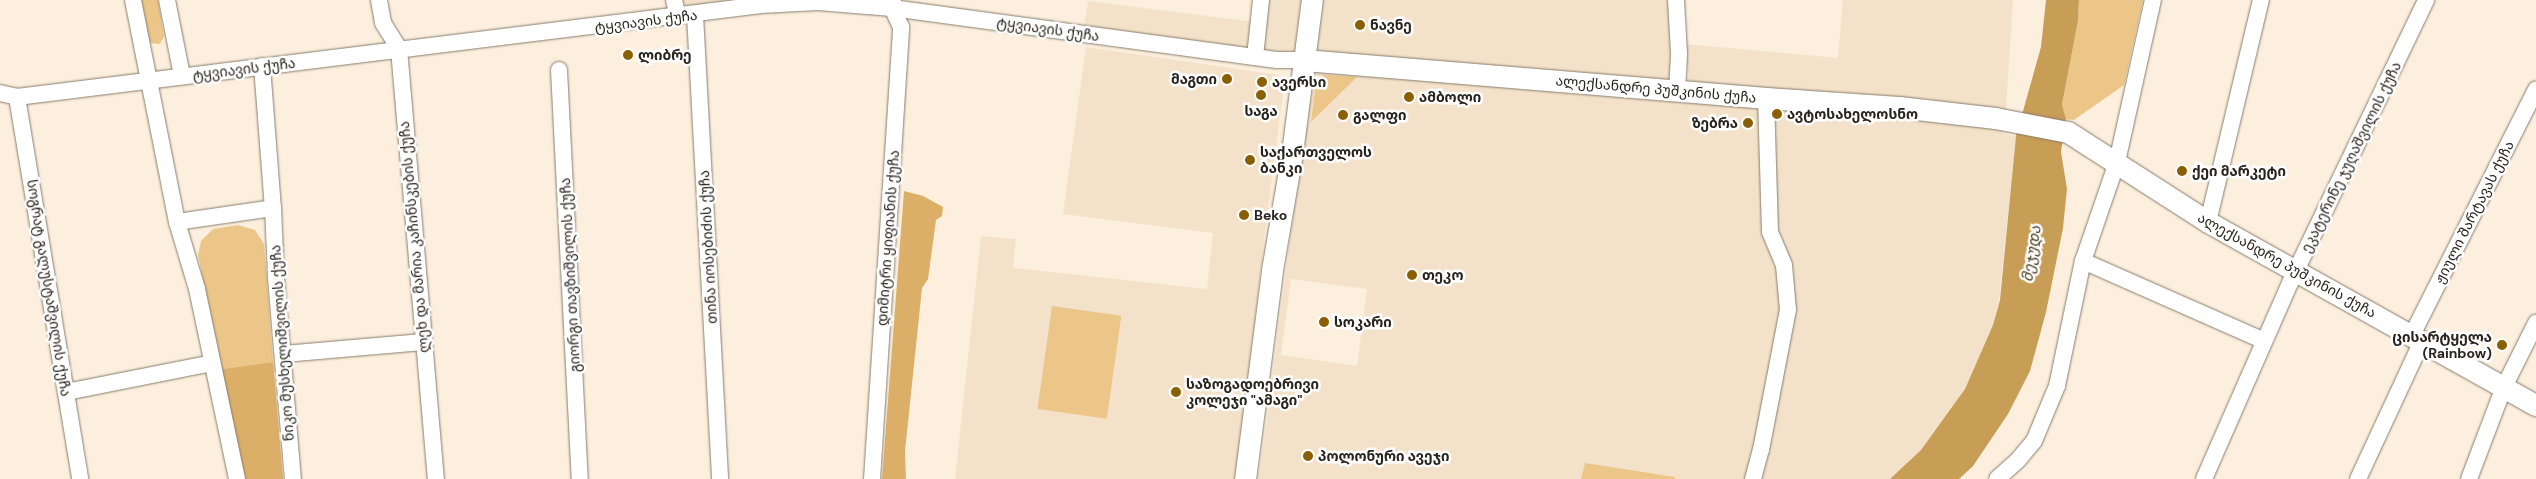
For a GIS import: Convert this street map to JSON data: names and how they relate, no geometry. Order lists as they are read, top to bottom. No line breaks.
{"streets":{"main road":["ალექსანდრე პუშკინის ქუჩა"],"street":["ტყვიავის ქუჩა","ეკატერინე ჯუღაშვილის ქუჩა","ჟიული შარტავას ქუჩა","ლეხ და მარია კაჩინსკების ქუჩა","დიმიტრი ყიფიანის ქუჩა","თინა იოსებიძის ქუჩა","გიორგი თავზიშვილის ქუჩა","სოგრატ გალუსტაშვილის ქუჩა","ნიკო მუსხელიშვილის ქუჩა"]},"crossings":[["ტყვიავის ქუჩა","ალექსანდრე პუშკინის ქუჩა"],["ტყვიავის ქუჩა","ლეხ და მარია კაჩინსკების ქუჩა"],["ტყვიავის ქუჩა","დიმიტრი ყიფიანის ქუჩა"],["ტყვიავის ქუჩა","თინა იოსებიძის ქუჩა"],["ტყვიავის ქუჩა","სოგრატ გალუსტაშვილის ქუჩა"],["ტყვიავის ქუჩა","ნიკო მუსხელიშვილის ქუჩა"],["ალექსანდრე პუშკინის ქუჩა","ეკატერინე ჯუღაშვილის ქუჩა"],["ალექსანდრე პუშკინის ქუჩა","ჟიული შარტავას ქუჩა"]],"water":["მეჯუდა"],"places":["ნავნე","ლიბრე","მაგთი","ავერსი","საგა","ამბოლი","ავტოსახელოსნო","გალფი","ზებრა","საქართველოს ბანკი","ქეი მარკეტი","Beko","თეკო","სოკარი","ცისარტყელა (Rainbow)","საზოგადოებრივი კოლეჯი \"ამაგი\"","პოლონური ავეჯი"]}
